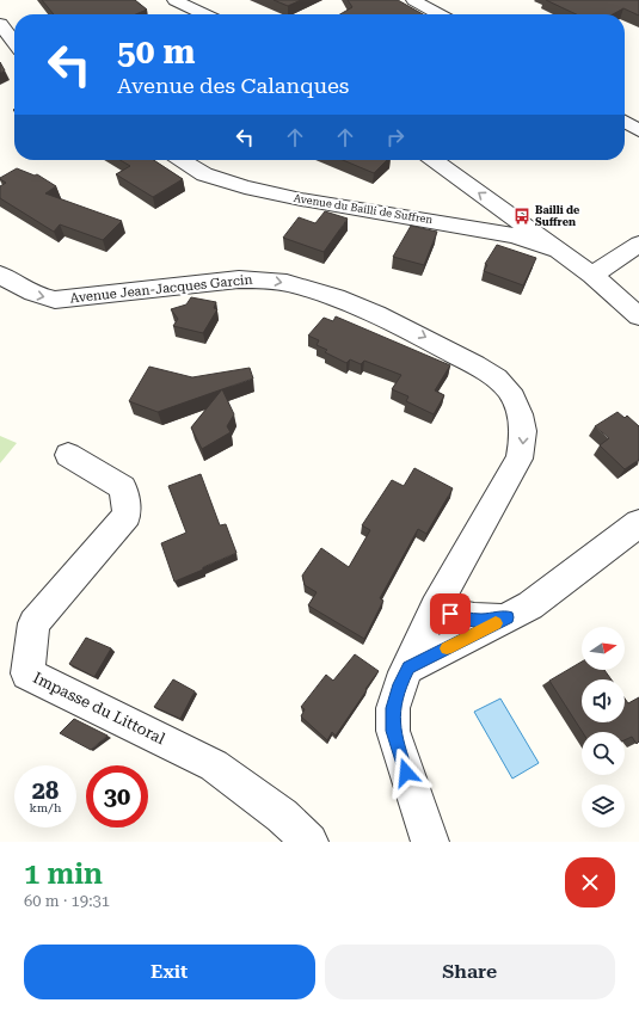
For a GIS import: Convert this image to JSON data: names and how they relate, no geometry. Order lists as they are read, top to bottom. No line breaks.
{"streets":{"street":["Avenue du Bailli de Suffren","Avenue Jean-Jacques Garcin","Impasse du Littoral"]},"places":{"bus stop":["Bailli de Suffren"]},"north":"right","page":{"turn":["50 m","Avenue des Calanques"],"speed":"28 km/h","limit":"30","heading":["1 min","60 m · 19:31"],"buttons":["Exit","Share"]}}
